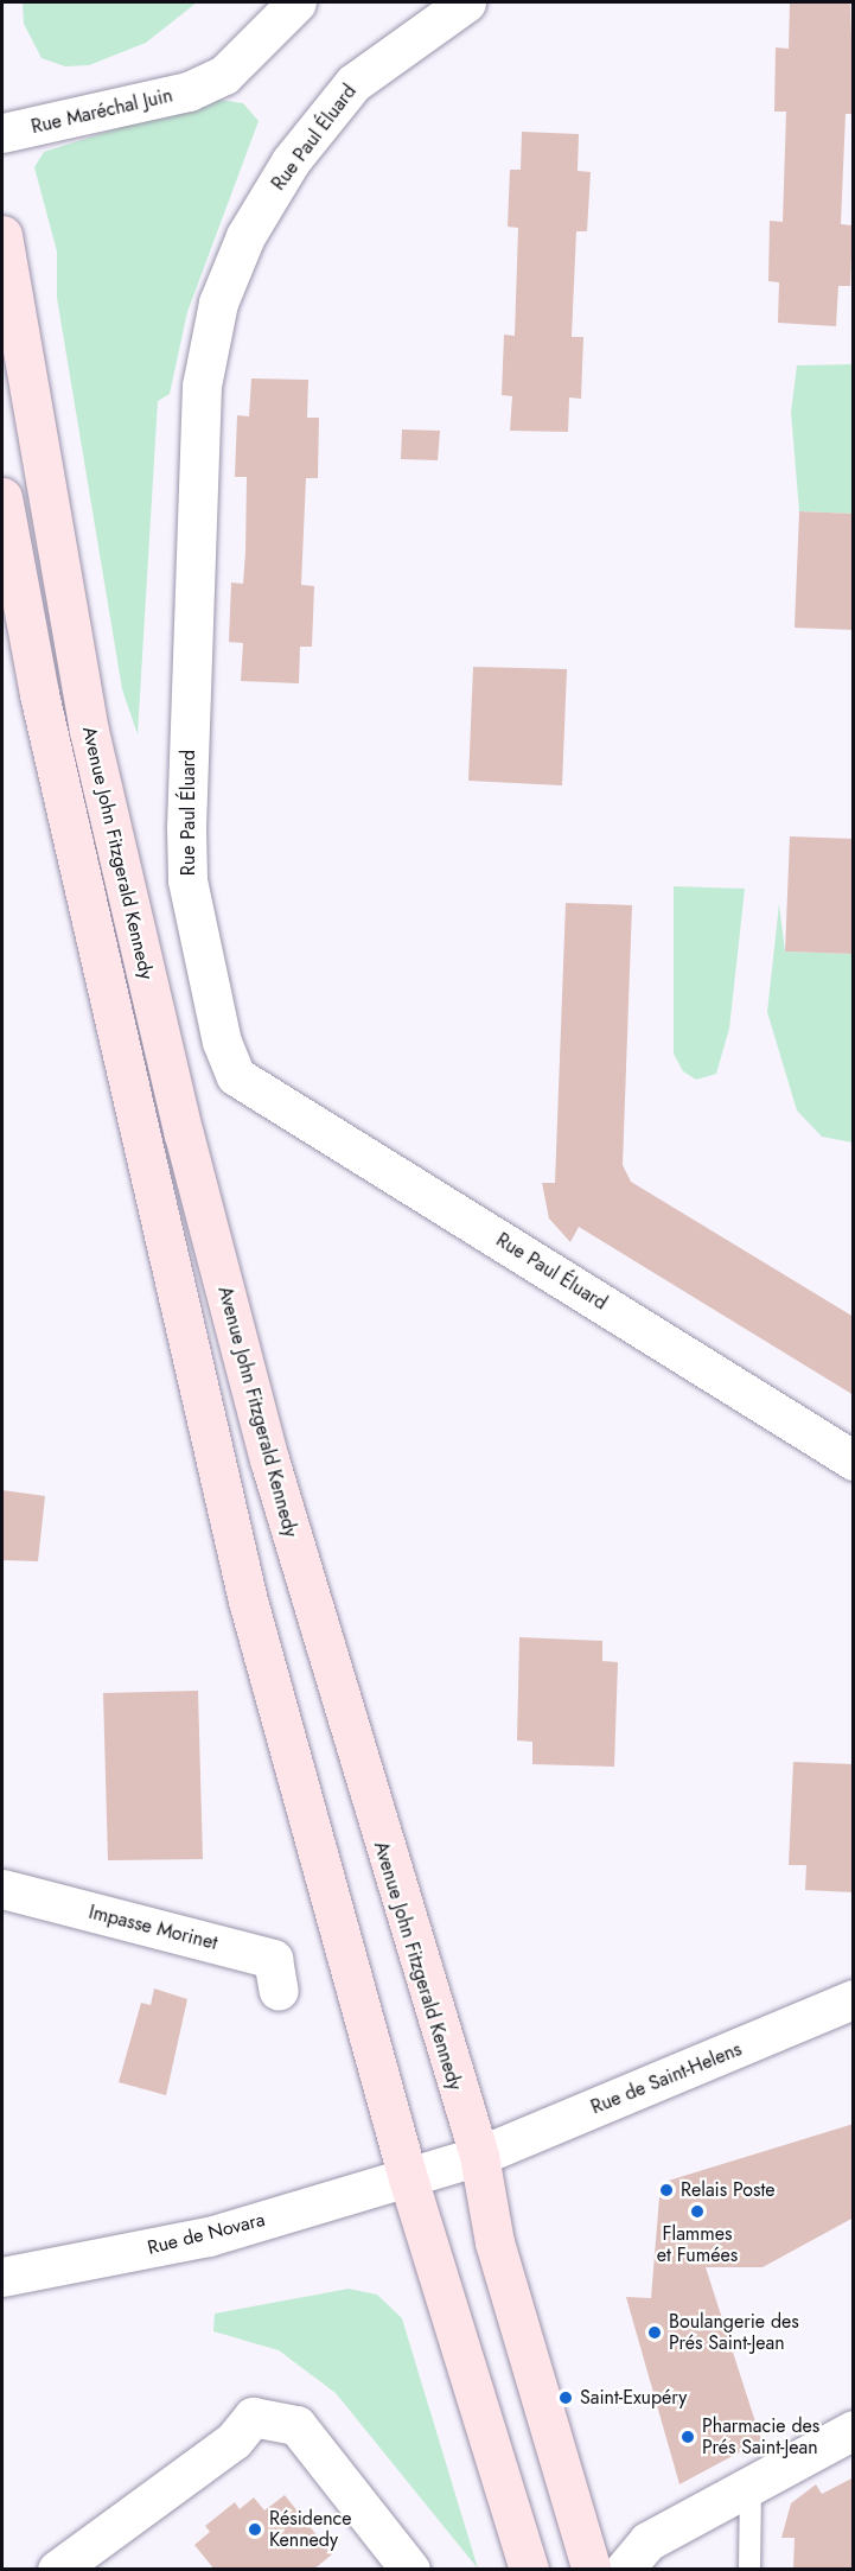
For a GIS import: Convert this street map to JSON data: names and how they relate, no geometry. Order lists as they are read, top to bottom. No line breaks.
{"streets":{"main road":["Avenue John Fitzgerald Kennedy"],"street":["Rue Maréchal Juin","Rue Paul Éluard","Impasse Morinet","Rue de Saint-Helens","Rue de Novara"]},"crossings":[["Avenue John Fitzgerald Kennedy","Rue de Saint-Helens"],["Avenue John Fitzgerald Kennedy","Rue de Novara"],["Rue de Saint-Helens","Rue de Novara"]],"places":["Relais Poste","Flammes et Fumées","Boulangerie des Prés Saint-Jean","Saint-Exupéry","Pharmacie des Prés Saint-Jean","Résidence Kennedy"]}
